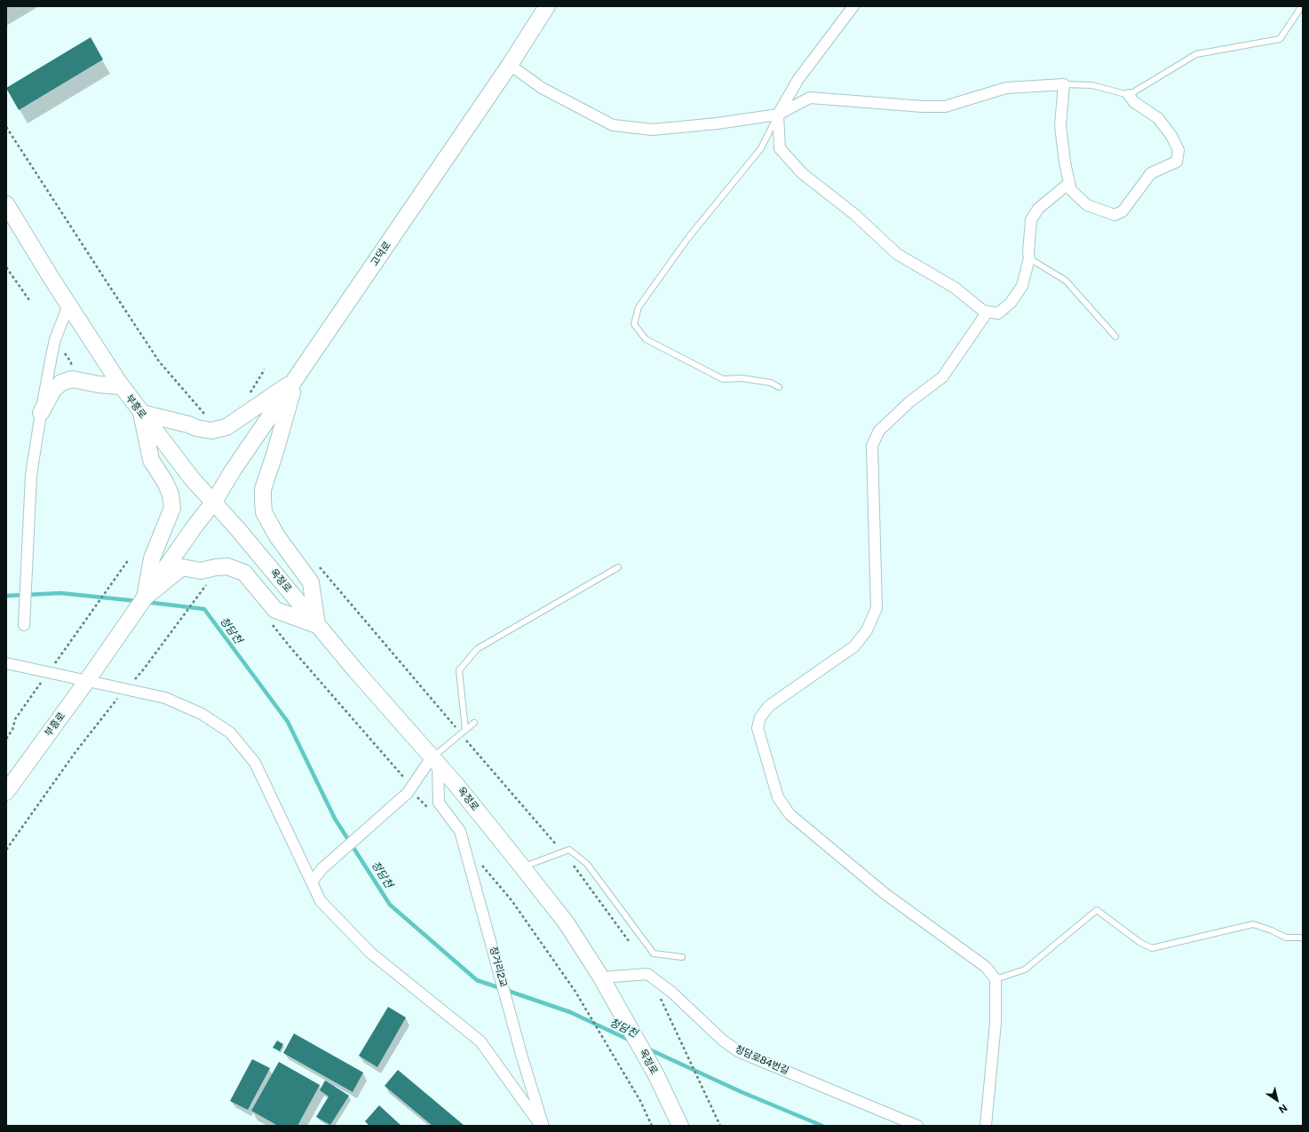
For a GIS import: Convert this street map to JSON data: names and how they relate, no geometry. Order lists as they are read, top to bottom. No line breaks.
{"streets":{"main road":["고덕로","부흥로","옥정로"],"street":["장거리2교","청담로84번길"]},"crossings":[["고덕로","부흥로"],["고덕로","옥정로"],["부흥로","옥정로"],["옥정로","장거리2교"],["옥정로","청담로84번길"]],"water":["청담천"],"north":"bottom right"}
